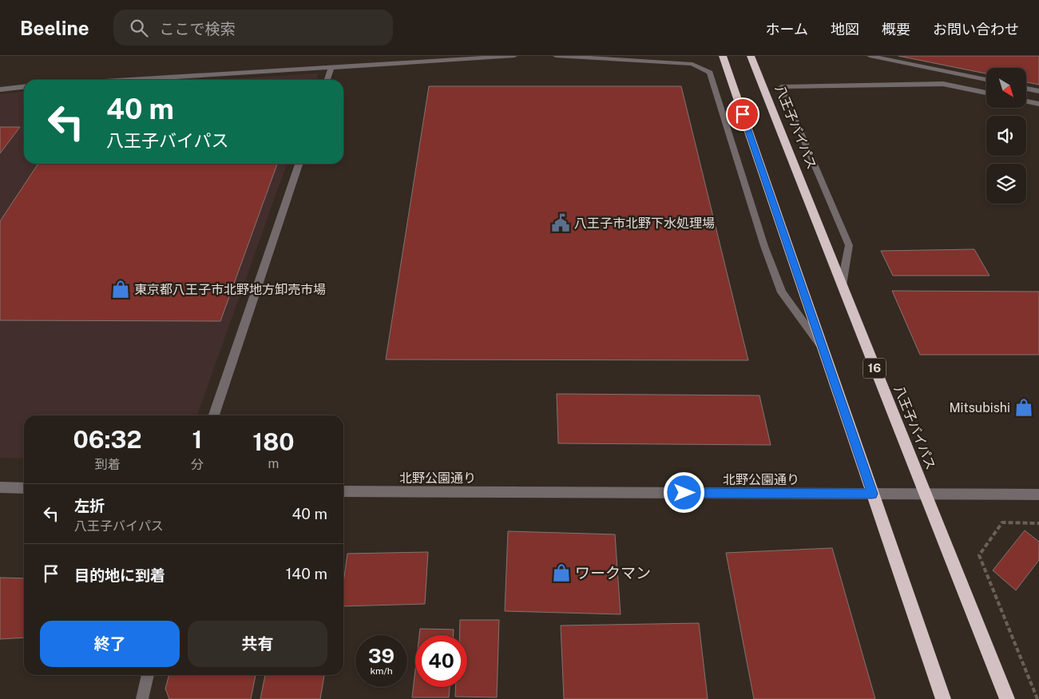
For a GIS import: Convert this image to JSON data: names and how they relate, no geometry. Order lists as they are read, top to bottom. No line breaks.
{"streets":{"highway":["八王子バイパス","16"],"street":["北野公園通り"]},"crossings":[["八王子バイパス","北野公園通り"]],"places":{"public building":["八王子市北野下水処理場"],"shop":["東京都八王子市北野地方卸売市場","Mitsubishi","ワークマン"]},"north":"bottom right","page":{"header":"Beeline","search":"ここで検索","nav":["ホーム","地図","概要","お問い合わせ"],"turn":["40 m","八王子バイパス"],"eta":["06:32","到着","1","分","180","m"],"list":[{"name":"左折","note":"八王子バイパス","value":"40 m"},{"name":"目的地に到着","value":"140 m"}],"buttons":["終了","共有"],"speed":"39 km/h","limit":"40"}}
